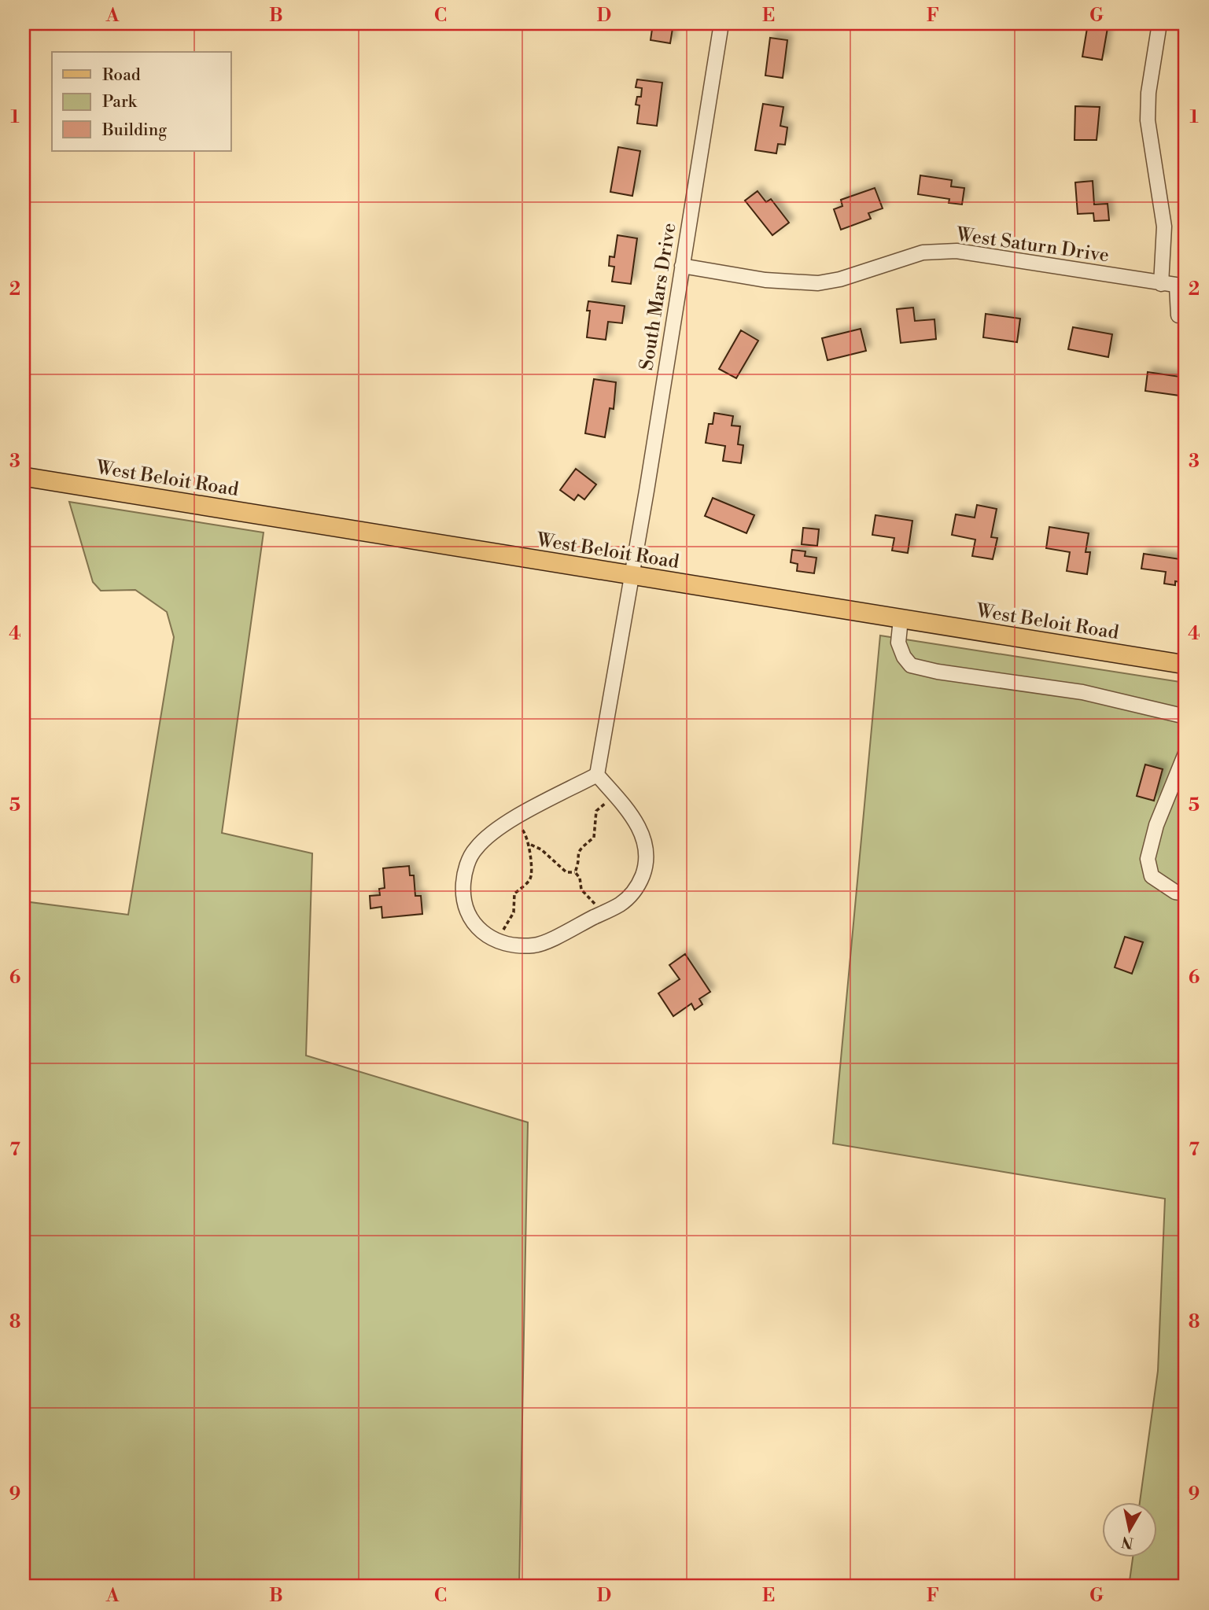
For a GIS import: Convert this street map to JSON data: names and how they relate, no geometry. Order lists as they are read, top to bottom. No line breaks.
{"streets":{"main road":["West Beloit Road"],"street":["West Saturn Drive","South Mars Drive"]},"crossings":[["West Saturn Drive","South Mars Drive"],["South Mars Drive","West Beloit Road"]],"legend":["Road","Park","Building"],"north":"bottom","grid":{"columns":["A","B","C","D","E","F","G"],"rows":["1","2","3","4","5","6","7","8","9"]}}
